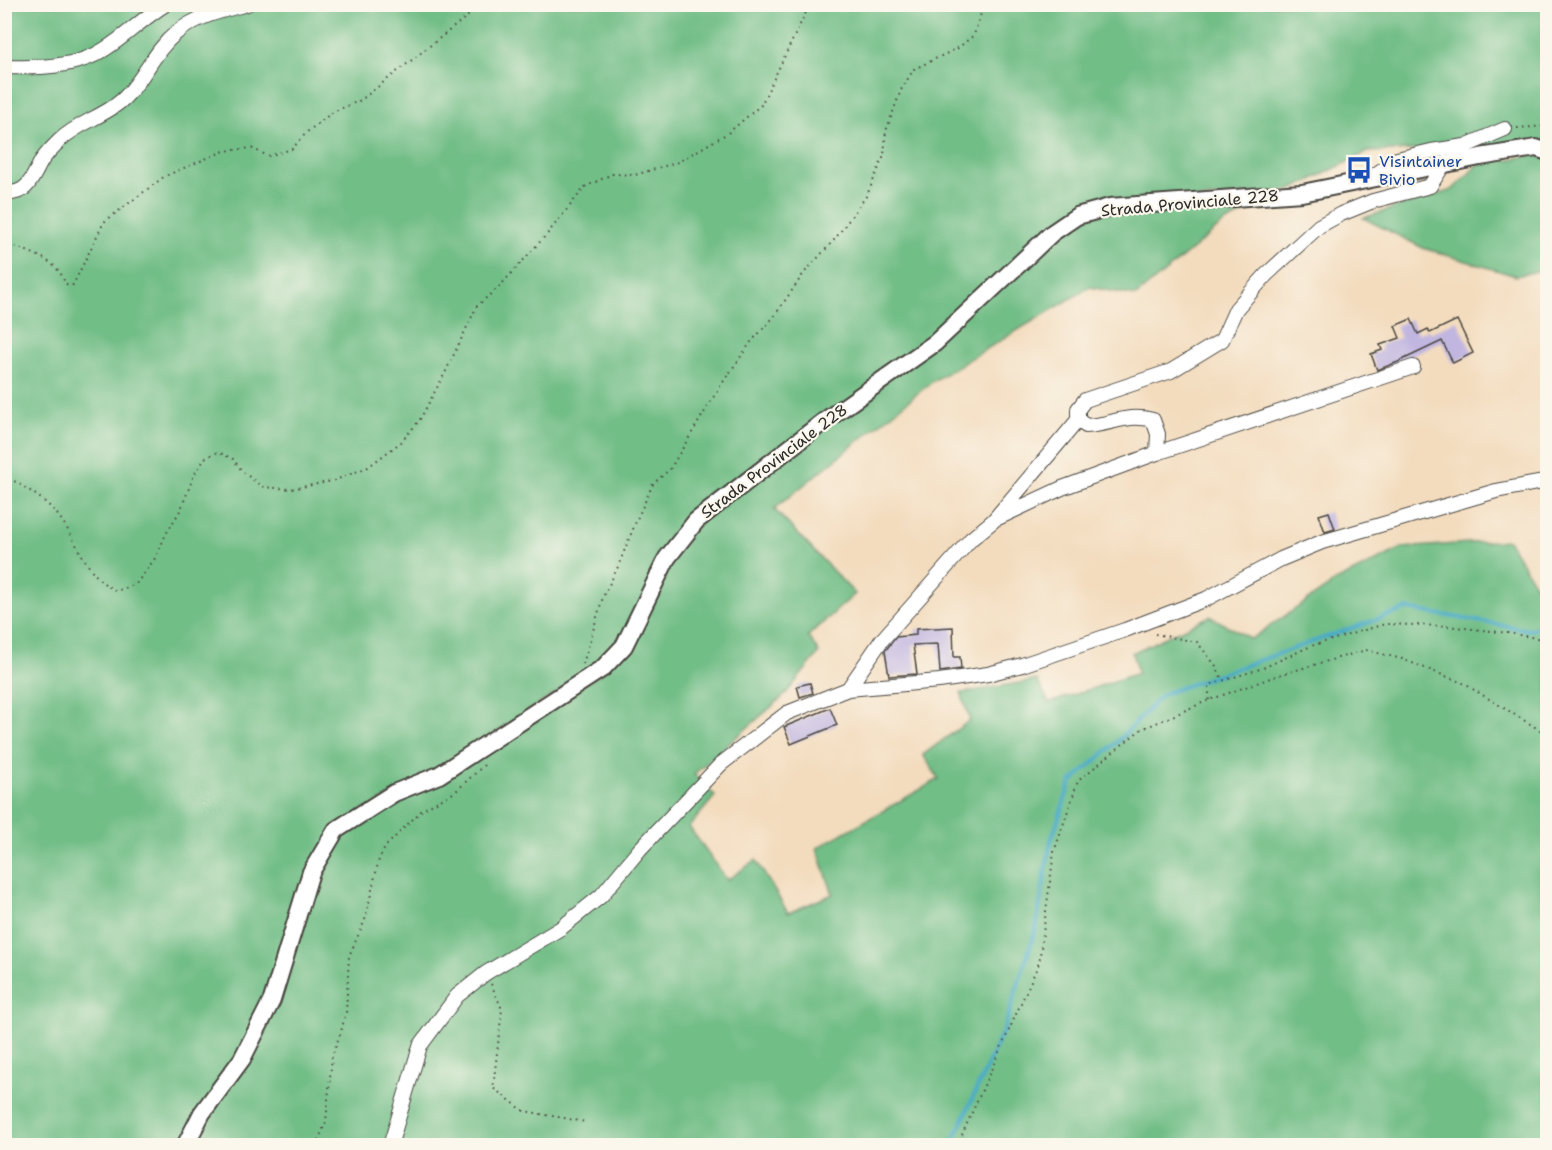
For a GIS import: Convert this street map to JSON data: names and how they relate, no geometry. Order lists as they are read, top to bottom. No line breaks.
{"streets":{"main road":["Strada Provinciale 228"]},"places":{"bus stop":["Visintainer Bivio"]}}
